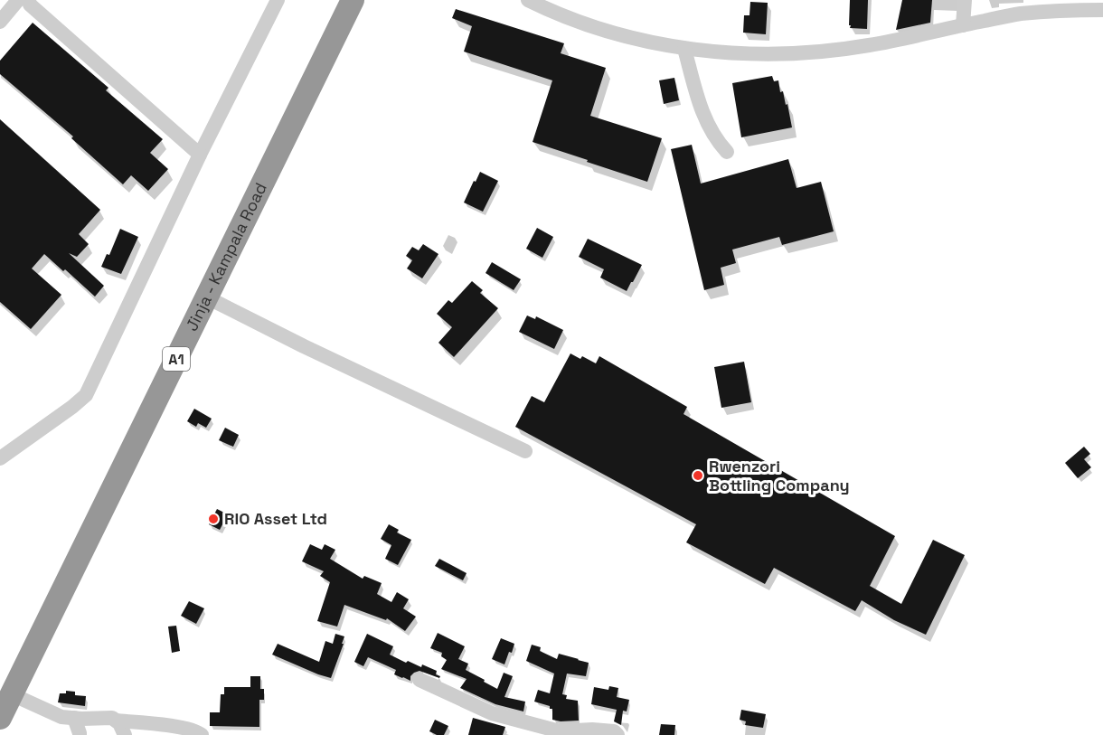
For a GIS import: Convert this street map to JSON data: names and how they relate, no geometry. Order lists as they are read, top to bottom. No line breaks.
{"streets":{"highway":["Jinja - Kampala Road","A1"]},"places":["Rwenzori Bottling Company","RIO Asset Ltd"]}
